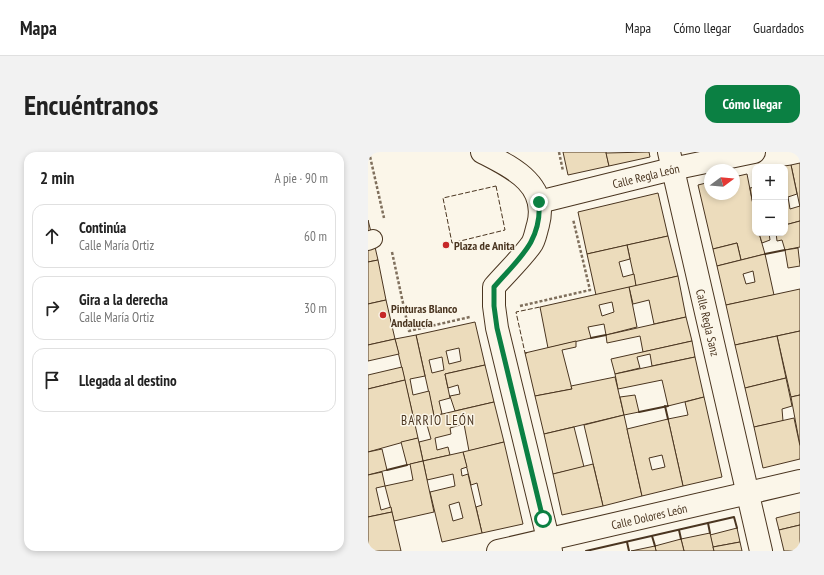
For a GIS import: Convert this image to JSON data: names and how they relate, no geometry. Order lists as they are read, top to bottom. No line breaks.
{"streets":{"street":["Calle Regla León","Calle Regla Sanz","Calle Dolores León"]},"crossings":[["Calle Regla León","Calle Regla Sanz"],["Calle Regla Sanz","Calle Dolores León"]],"districts":["BARRIO LEÓN"],"places":["Plaza de Anita","Pinturas Blanco Andalucía"],"north":"right","page":{"header":"Mapa","nav":["Mapa","Cómo llegar","Guardados"],"buttons":"Cómo llegar","title":"Encuéntranos","heading":["2 min","A pie · 90 m"],"map_buttons":["+","−"],"list":[["Continúa","Calle María Ortiz","60 m"],["Gira a la derecha","Calle María Ortiz","30 m"],"Llegada al destino"]}}
